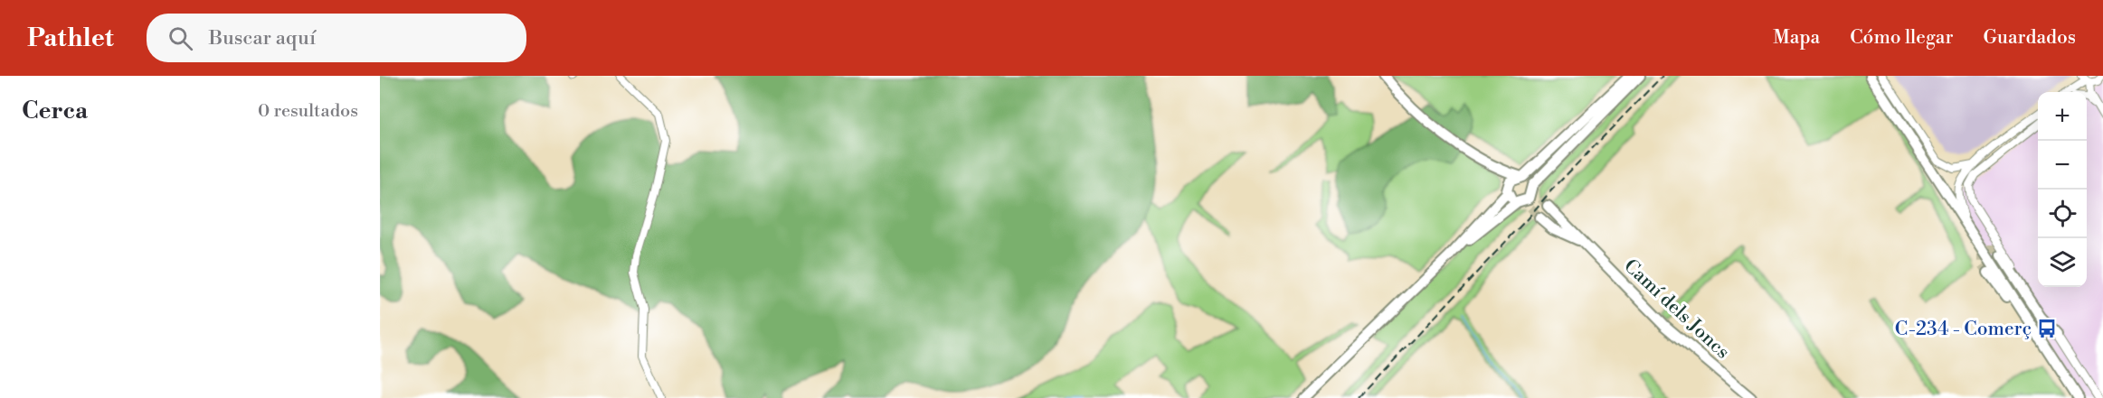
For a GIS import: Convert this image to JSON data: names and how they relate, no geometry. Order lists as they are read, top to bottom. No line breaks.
{"streets":{"street":["Camí dels Joncs"]},"places":{"bus stop":["C-234 - Comerç"]},"page":{"header":"Pathlet","search":"Buscar aquí","nav":["Mapa","Cómo llegar","Guardados"],"heading":["Cerca","0 resultados"],"map_buttons":["+","−"]}}
